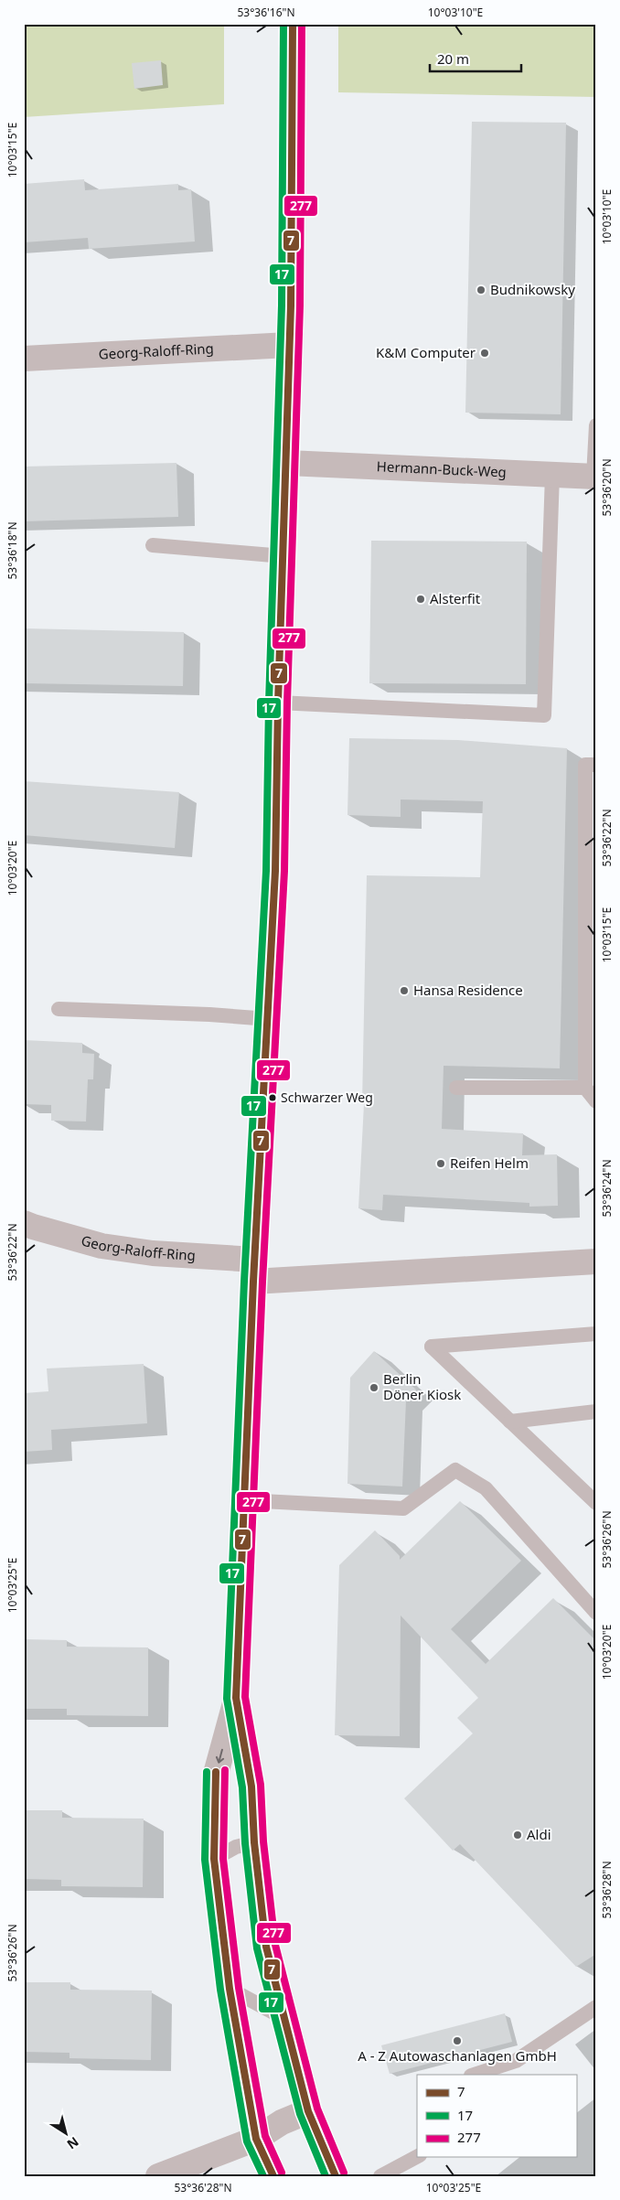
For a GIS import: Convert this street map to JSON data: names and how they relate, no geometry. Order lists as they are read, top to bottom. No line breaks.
{"streets":{"street":["Georg-Raloff-Ring","Hermann-Buck-Weg"]},"places":["Budnikowsky","K&M Computer","Alsterfit","Hansa Residence","Schwarzer Weg","Reifen Helm","Berlin Döner Kiosk","Aldi","A - Z Autowaschanlagen GmbH"],"lines":["transit line 7","transit line 17","transit line 277"],"legend":["7","17","277"],"scale_bar":"20 m","north":"bottom right","coordinates":["53°36'16\"N","10°03'10\"E","10°03'15\"E","53°36'20\"N","53°36'18\"N","53°36'22\"N","10°03'20\"E","53°36'24\"N","53°36'26\"N","10°03'25\"E","53°36'28\"N"]}
